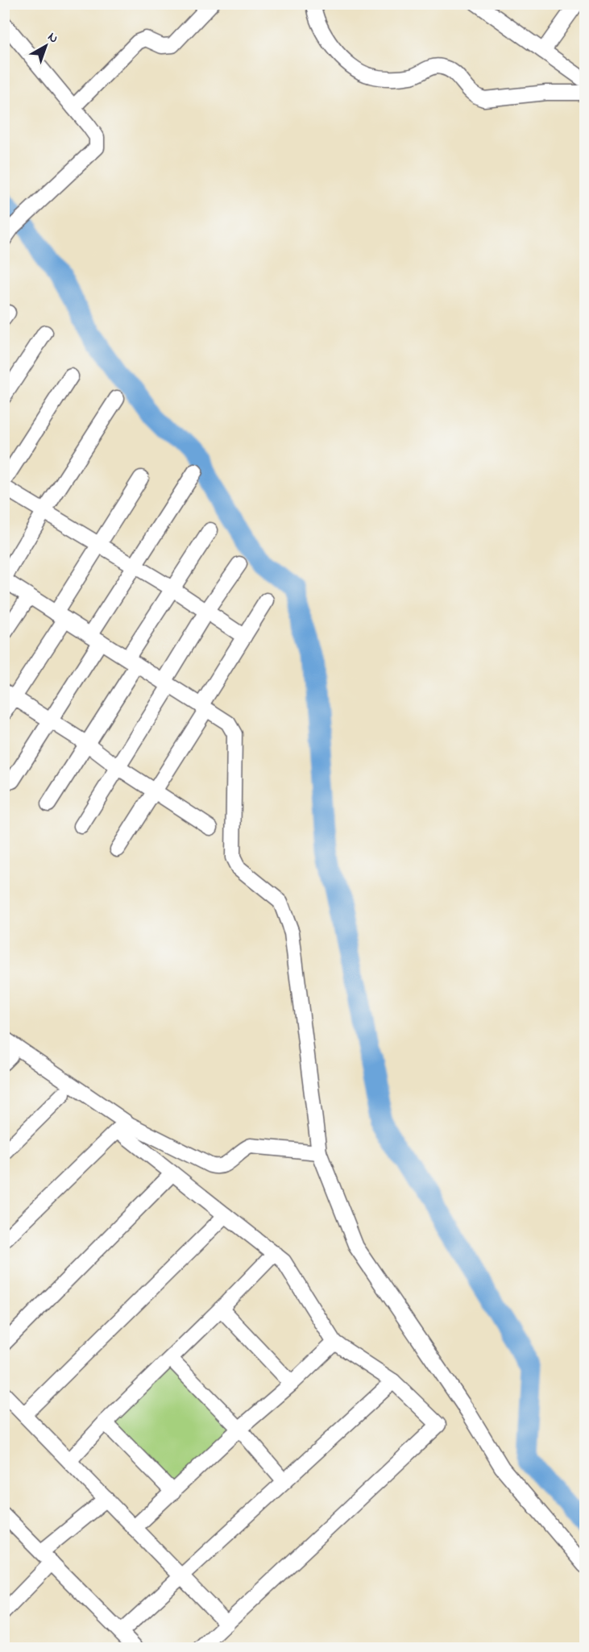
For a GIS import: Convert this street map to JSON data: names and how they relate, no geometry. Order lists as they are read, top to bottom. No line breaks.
{"north":"top right"}
